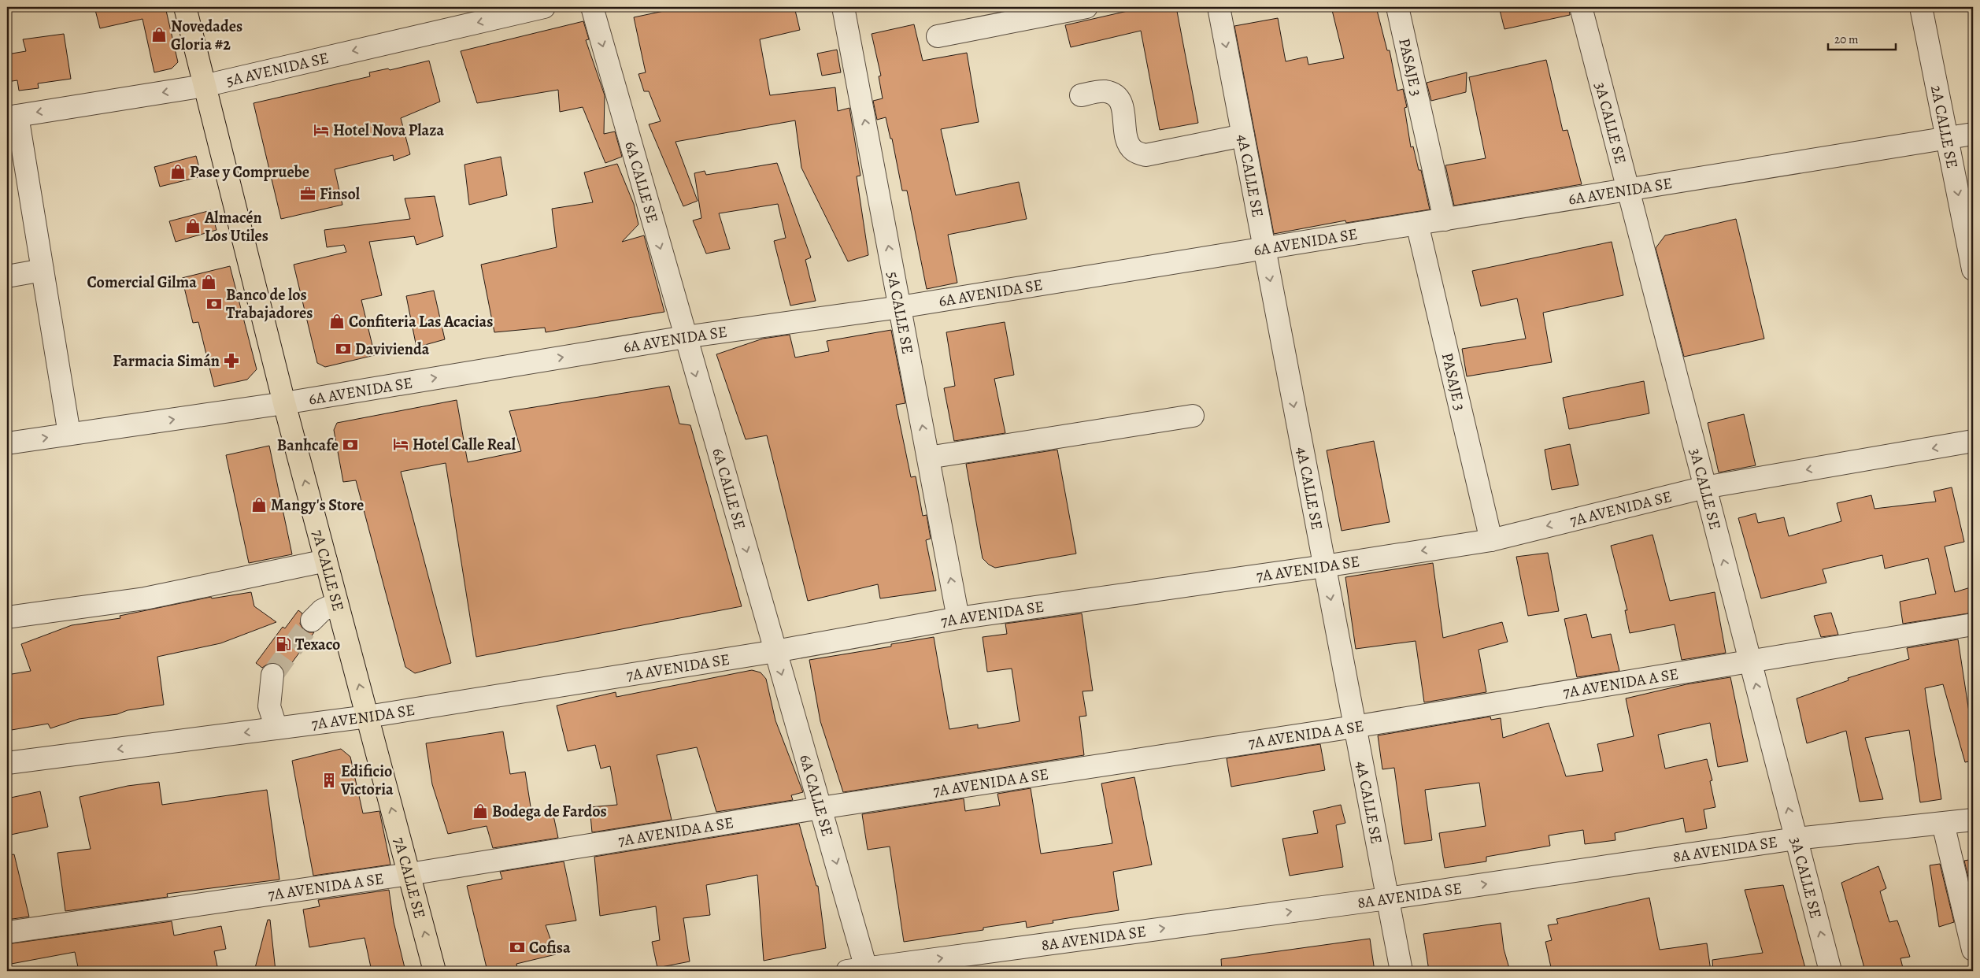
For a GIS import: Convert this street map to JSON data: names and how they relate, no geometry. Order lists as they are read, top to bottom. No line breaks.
{"streets":{"main road":["7A CALLE SE"],"street":["PASAJE 3","5A AVENIDA SE","3A CALLE SE","2A CALLE SE","4A CALLE SE","6A CALLE SE","6A AVENIDA SE","5A CALLE SE","7A AVENIDA SE","7A AVENIDA A SE","8A AVENIDA SE"]},"crossings":[["PASAJE 3","6A AVENIDA SE"],["PASAJE 3","7A AVENIDA SE"],["5A AVENIDA SE","7A CALLE SE"],["3A CALLE SE","6A AVENIDA SE"],["3A CALLE SE","7A AVENIDA SE"],["3A CALLE SE","7A AVENIDA A SE"],["3A CALLE SE","8A AVENIDA SE"],["2A CALLE SE","6A AVENIDA SE"],["4A CALLE SE","6A AVENIDA SE"],["4A CALLE SE","7A AVENIDA SE"],["4A CALLE SE","7A AVENIDA A SE"],["4A CALLE SE","8A AVENIDA SE"],["6A CALLE SE","6A AVENIDA SE"],["6A CALLE SE","7A AVENIDA SE"],["6A CALLE SE","7A AVENIDA A SE"],["6A CALLE SE","8A AVENIDA SE"],["6A AVENIDA SE","5A CALLE SE"],["6A AVENIDA SE","7A CALLE SE"],["5A CALLE SE","7A AVENIDA SE"],["7A AVENIDA SE","7A CALLE SE"],["7A CALLE SE","7A AVENIDA A SE"]],"one_way":["5A AVENIDA SE","3A CALLE SE","2A CALLE SE","4A CALLE SE","6A CALLE SE","5A CALLE SE","7A AVENIDA SE","7A CALLE SE","8A AVENIDA SE"],"places":{"shop":["Novedades Gloria #2","Pase y Compruebe","Almacén Los Utiles","Comercial Gilma","Confiteria Las Acacias","Mangy's Store","Bodega de Fardos"],"hotel":["Hotel Nova Plaza","Hotel Calle Real"],"office":["Finsol"],"bank":["Banco de los Trabajadores","Davivienda","Banhcafe","Cofisa"],"pharmacy":["Farmacia Simán"],"fuel station":["Texaco"],"building":["Edificio Victoria"]},"scale_bar":"20 m"}
